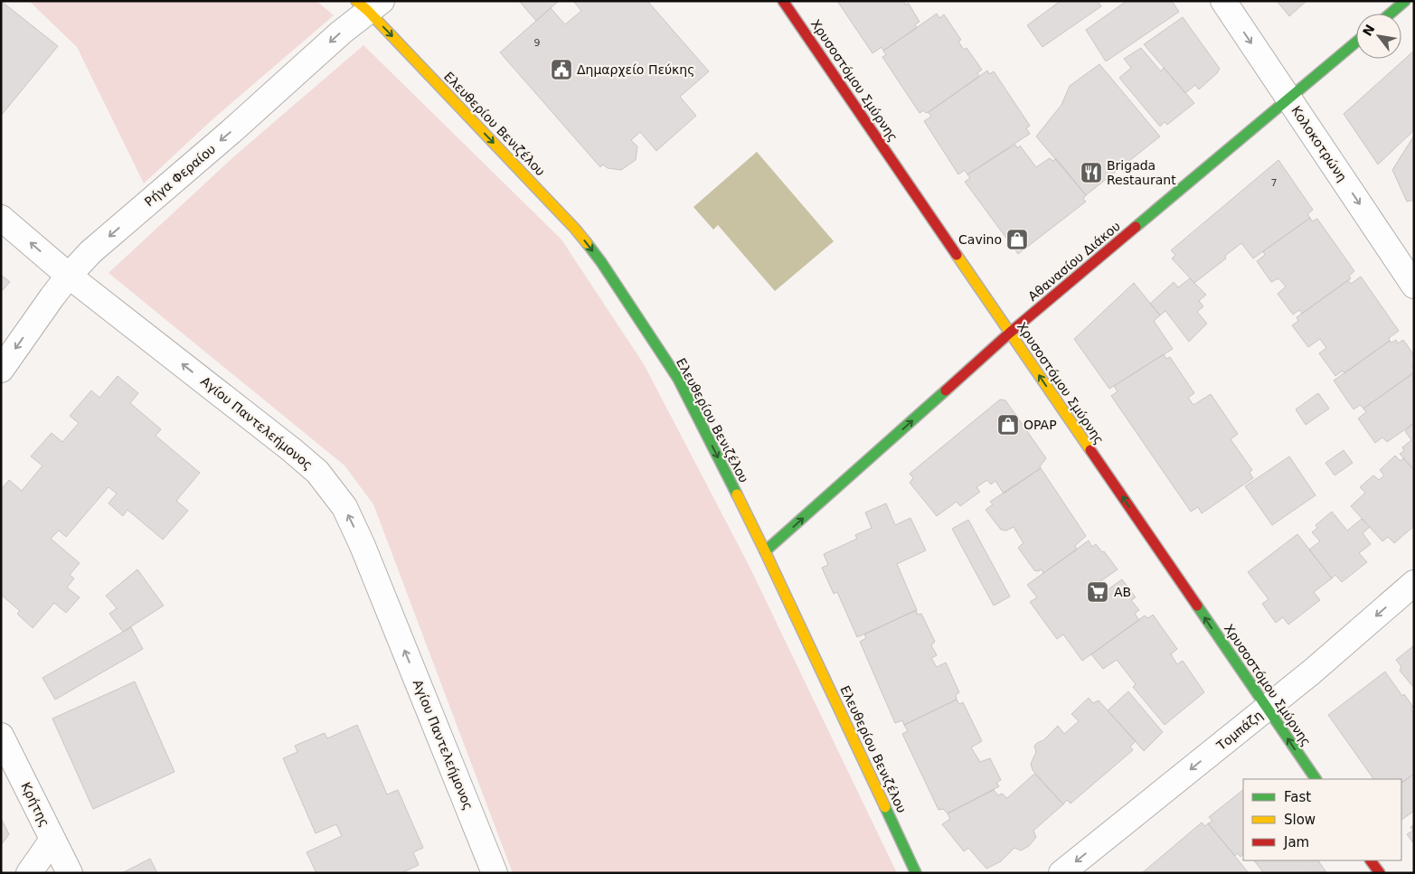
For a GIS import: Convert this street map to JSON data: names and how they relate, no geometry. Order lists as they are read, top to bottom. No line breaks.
{"streets":{"street":["Χρυσοστόμου Σμύρνης","Ελευθερίου Βενιζέλου","Κολοκοτρώνη","Ρήγα Φεραίου","Αθανασίου Διάκου","Αγίου Παντελεήμονος","Τομπάζη","Κρήτης"]},"crossings":[["Χρυσοστόμου Σμύρνης","Αθανασίου Διάκου"],["Χρυσοστόμου Σμύρνης","Τομπάζη"],["Ελευθερίου Βενιζέλου","Ρήγα Φεραίου"],["Ελευθερίου Βενιζέλου","Αθανασίου Διάκου"],["Κολοκοτρώνη","Αθανασίου Διάκου"],["Ρήγα Φεραίου","Αγίου Παντελεήμονος"]],"one_way":["Χρυσοστόμου Σμύρνης","Ελευθερίου Βενιζέλου","Κολοκοτρώνη","Ρήγα Φεραίου","Αθανασίου Διάκου","Αγίου Παντελεήμονος","Τομπάζη"],"places":{"public building":["Δημαρχείο Πεύκης"],"restaurant":["Brigada Restaurant"],"shop":["Cavino","OPAP"],"supermarket":["ΑΒ"]},"house_numbers":["9","7"],"legend":["Fast","Slow","Jam"],"north":"top left"}
